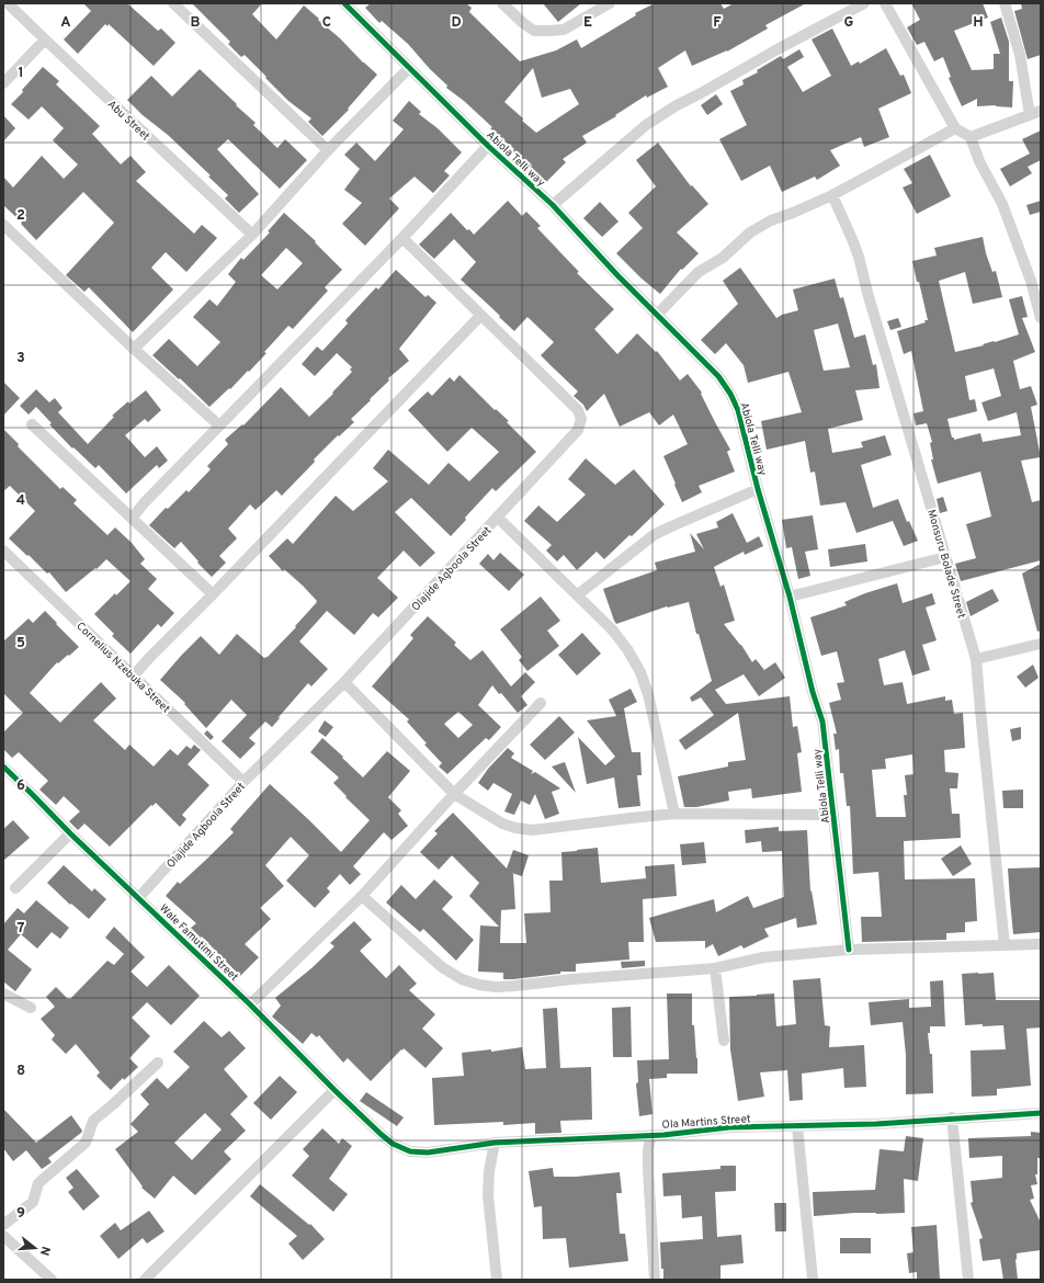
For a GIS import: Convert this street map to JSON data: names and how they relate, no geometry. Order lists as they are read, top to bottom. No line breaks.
{"streets":{"street":["Abu Street","Abiola Telli way","Monsuru Bolade Street","Olajide Agboola Street","Cornelius Nzebuka Street","Wale Famutimi Street","Ola Martins Street"]},"crossings":[["Olajide Agboola Street","Cornelius Nzebuka Street"],["Olajide Agboola Street","Wale Famutimi Street"],["Wale Famutimi Street","Ola Martins Street"]],"north":"right","grid":{"columns":["A","B","C","D","E","F","G","H"],"rows":["1","2","3","4","5","6","7","8","9"]}}
